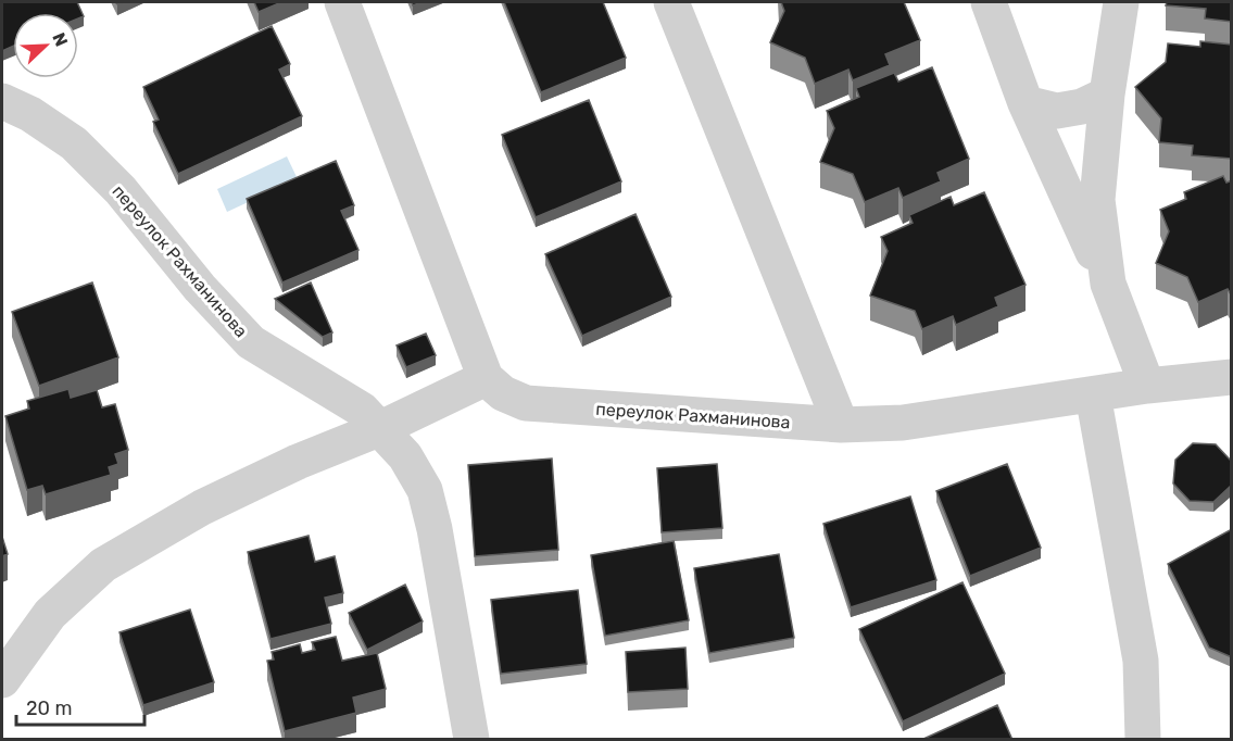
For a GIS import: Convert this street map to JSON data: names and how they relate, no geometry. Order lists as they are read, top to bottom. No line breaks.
{"streets":{"street":["переулок Рахманинова"]},"scale_bar":"20 m","north":"top right"}
